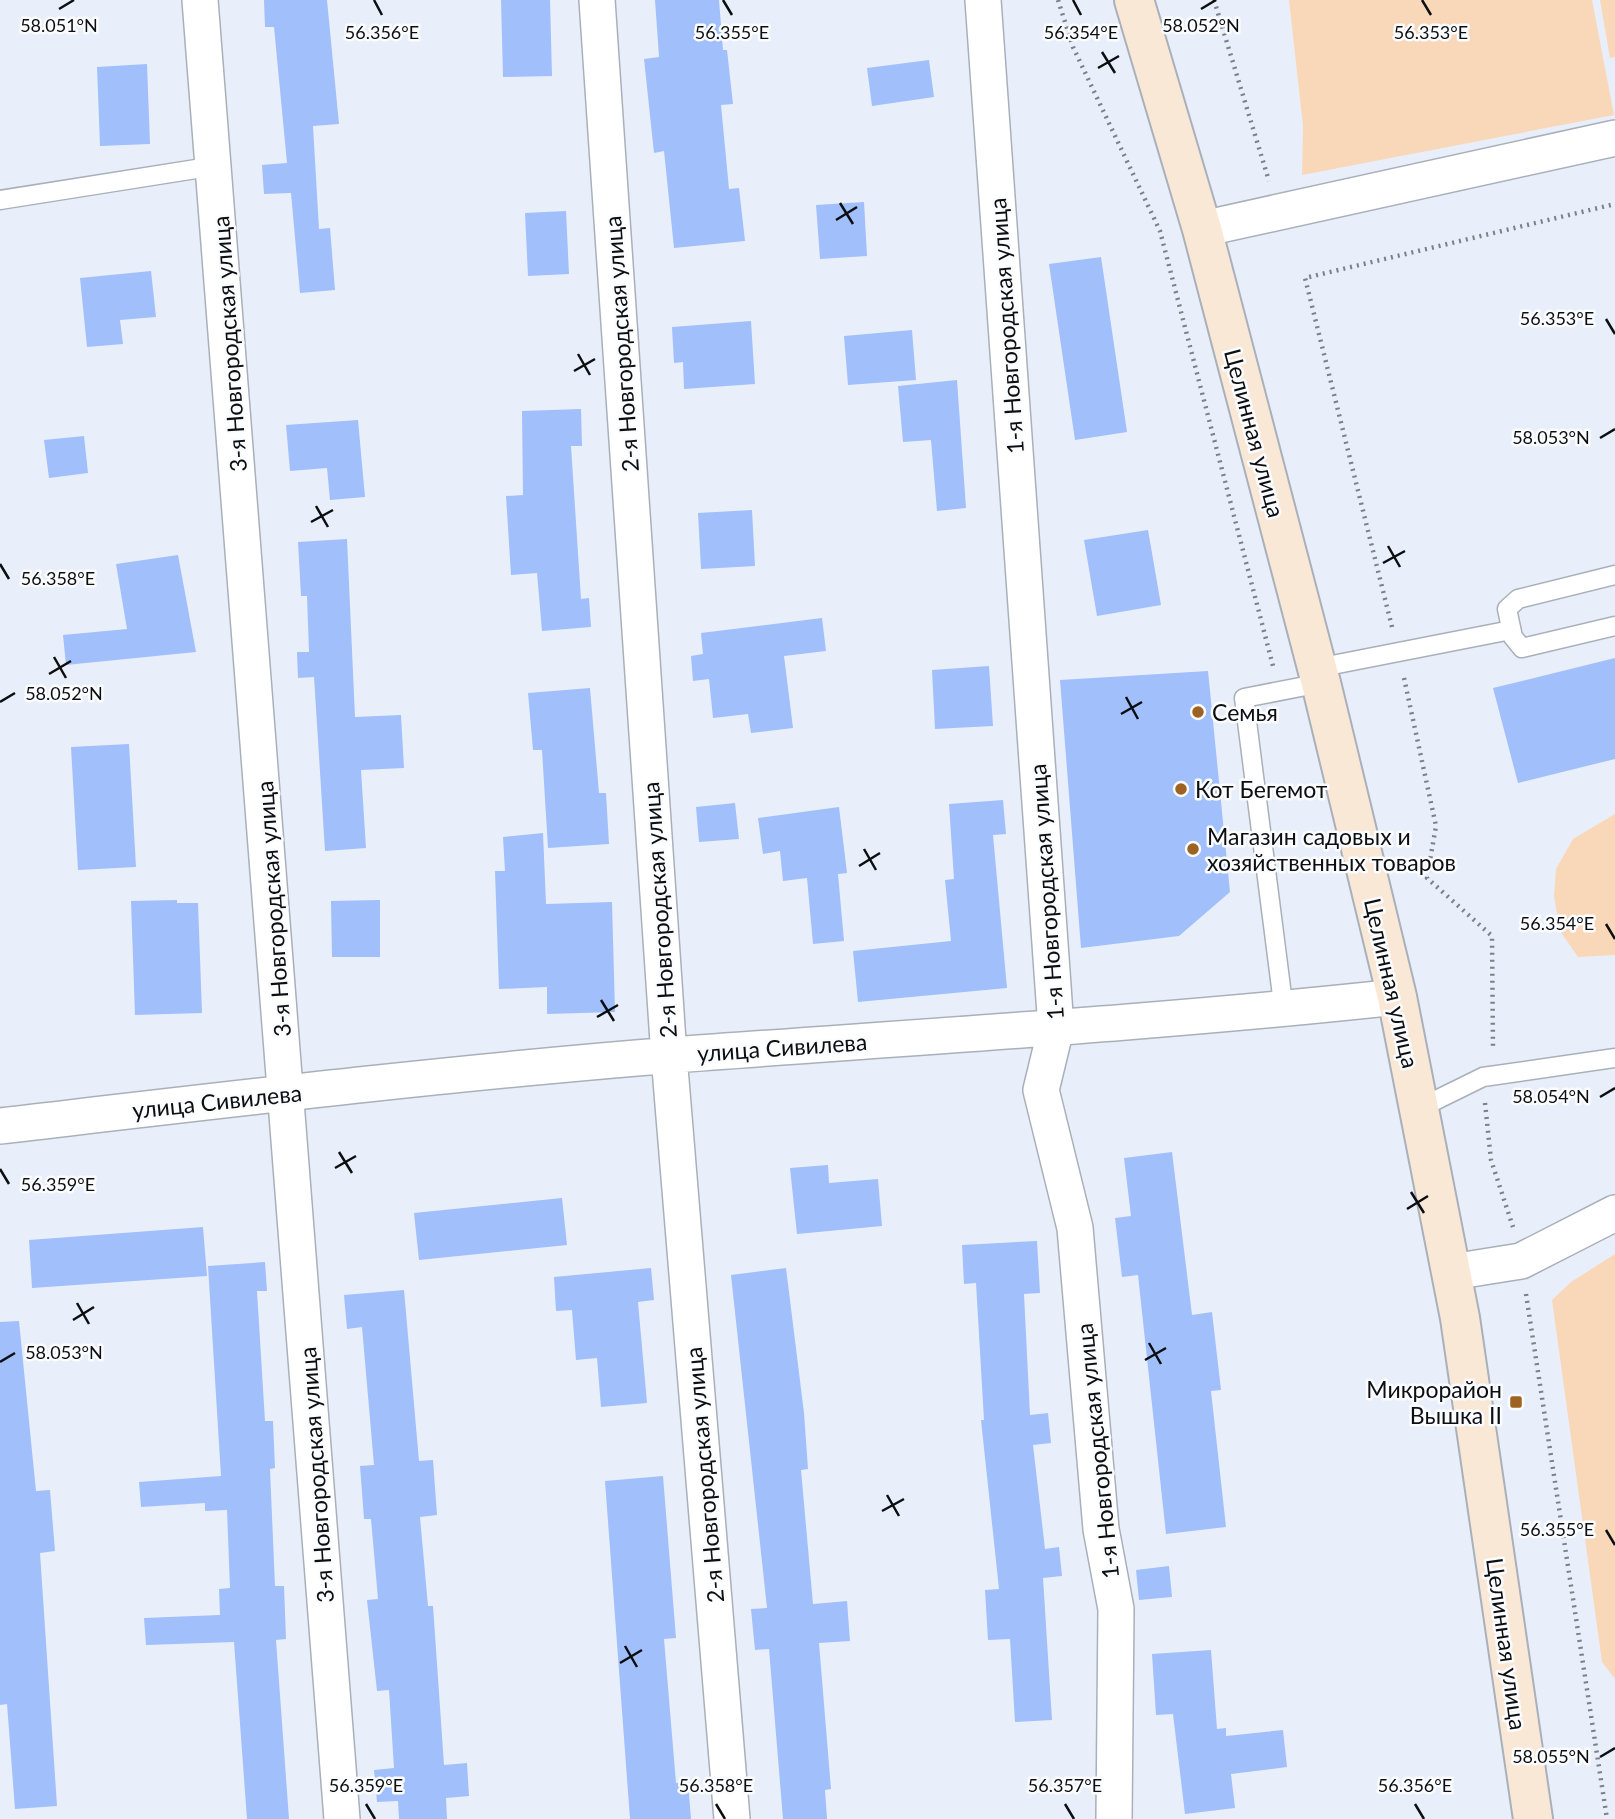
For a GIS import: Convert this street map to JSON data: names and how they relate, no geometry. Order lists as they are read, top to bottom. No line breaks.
{"streets":{"main road":["Целинная улица"],"street":["1-я Новгородская улица","3-я Новгородская улица","2-я Новгородская улица","улица Сивилева"]},"crossings":[["1-я Новгородская улица","улица Сивилева"],["3-я Новгородская улица","улица Сивилева"],["2-я Новгородская улица","улица Сивилева"],["Целинная улица","улица Сивилева"]],"places":{"other":["Семья","Кот Бегемот","Магазин садовых и хозяйственных товаров"],"transit":["Микрорайон Вышка II"]},"coordinates":["58.051°N","58.052°N","56.356°E","56.354°E","56.355°E","56.353°E","58.053°N","56.358°E","58.054°N","56.359°E","58.055°N","56.357°E"]}
